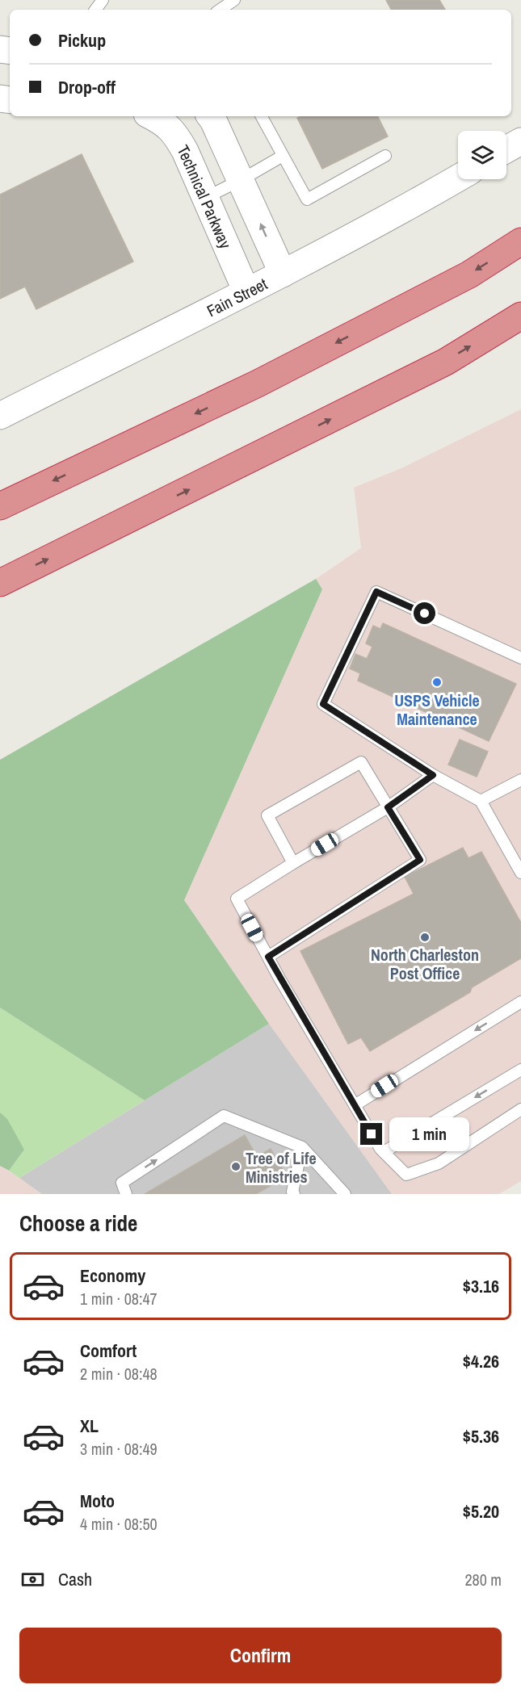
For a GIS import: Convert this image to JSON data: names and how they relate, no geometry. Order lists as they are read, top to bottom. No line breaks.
{"streets":{"street":["Technical Parkway","Fain Street"]},"crossings":[["Technical Parkway","Fain Street"]],"places":["USPS Vehicle Maintenance","North Charleston Post Office","Tree of Life Ministries"],"page":{"banner":["Pickup","Drop-off"],"bubble":"1 min","heading":"Choose a ride","list":[{"name":"Economy","note":"1 min · 08:47","value":"$3.16"},{"name":"Comfort","note":"2 min · 08:48","value":"$4.26"},{"name":"XL","note":"3 min · 08:49","value":"$5.36"},{"name":"Moto","note":"4 min · 08:50","value":"$5.20"}],"pay":["Cash","280 m"],"buttons":"Confirm"}}
